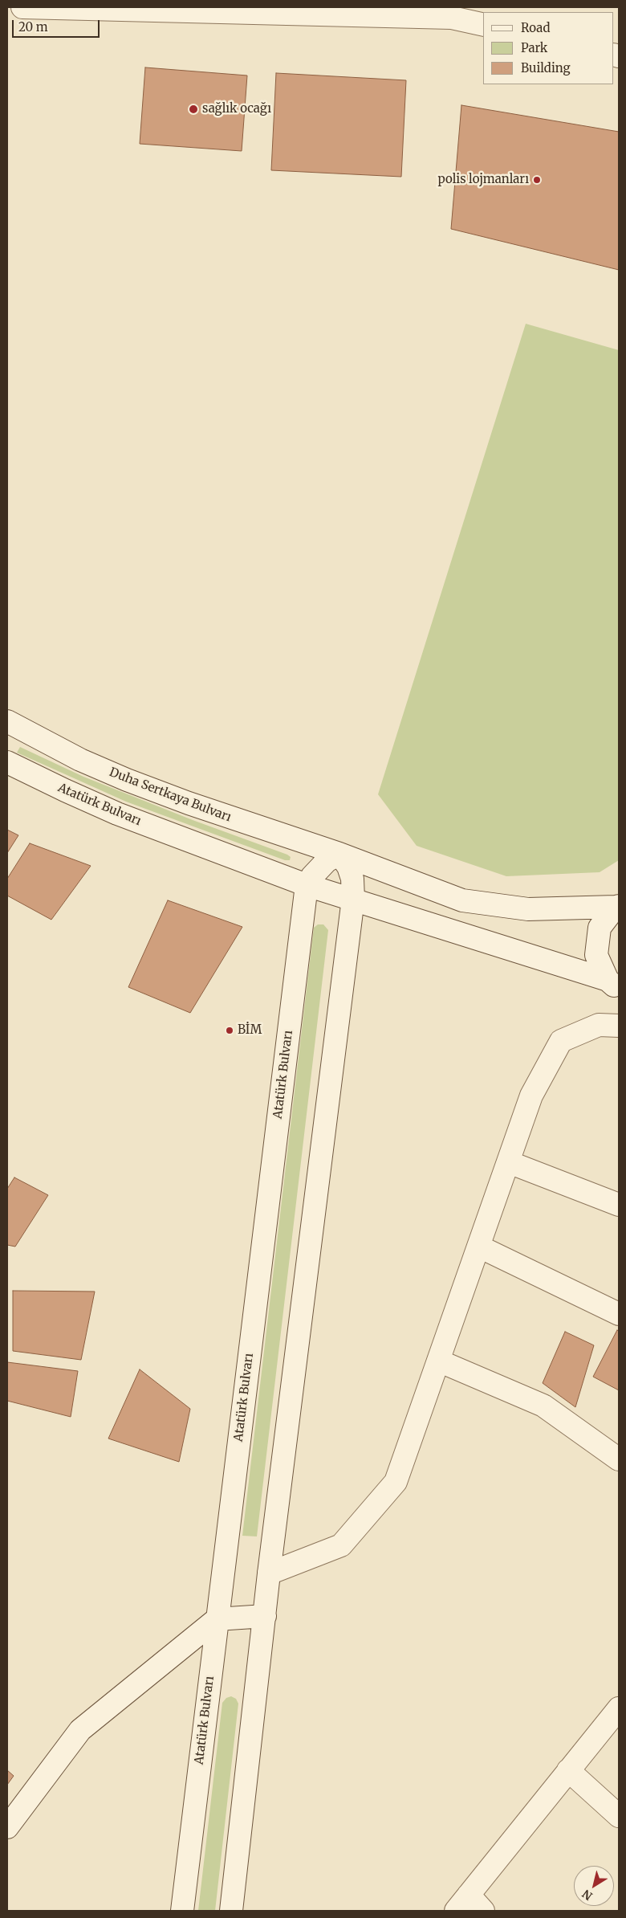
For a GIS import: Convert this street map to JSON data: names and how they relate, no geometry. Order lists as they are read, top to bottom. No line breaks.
{"streets":{"main road":["Duha Sertkaya Bulvarı","Atatürk Bulvarı"]},"places":["sağlık ocağı","polis lojmanları","BİM"],"legend":["Road","Park","Building"],"scale_bar":"20 m","north":"bottom left"}
